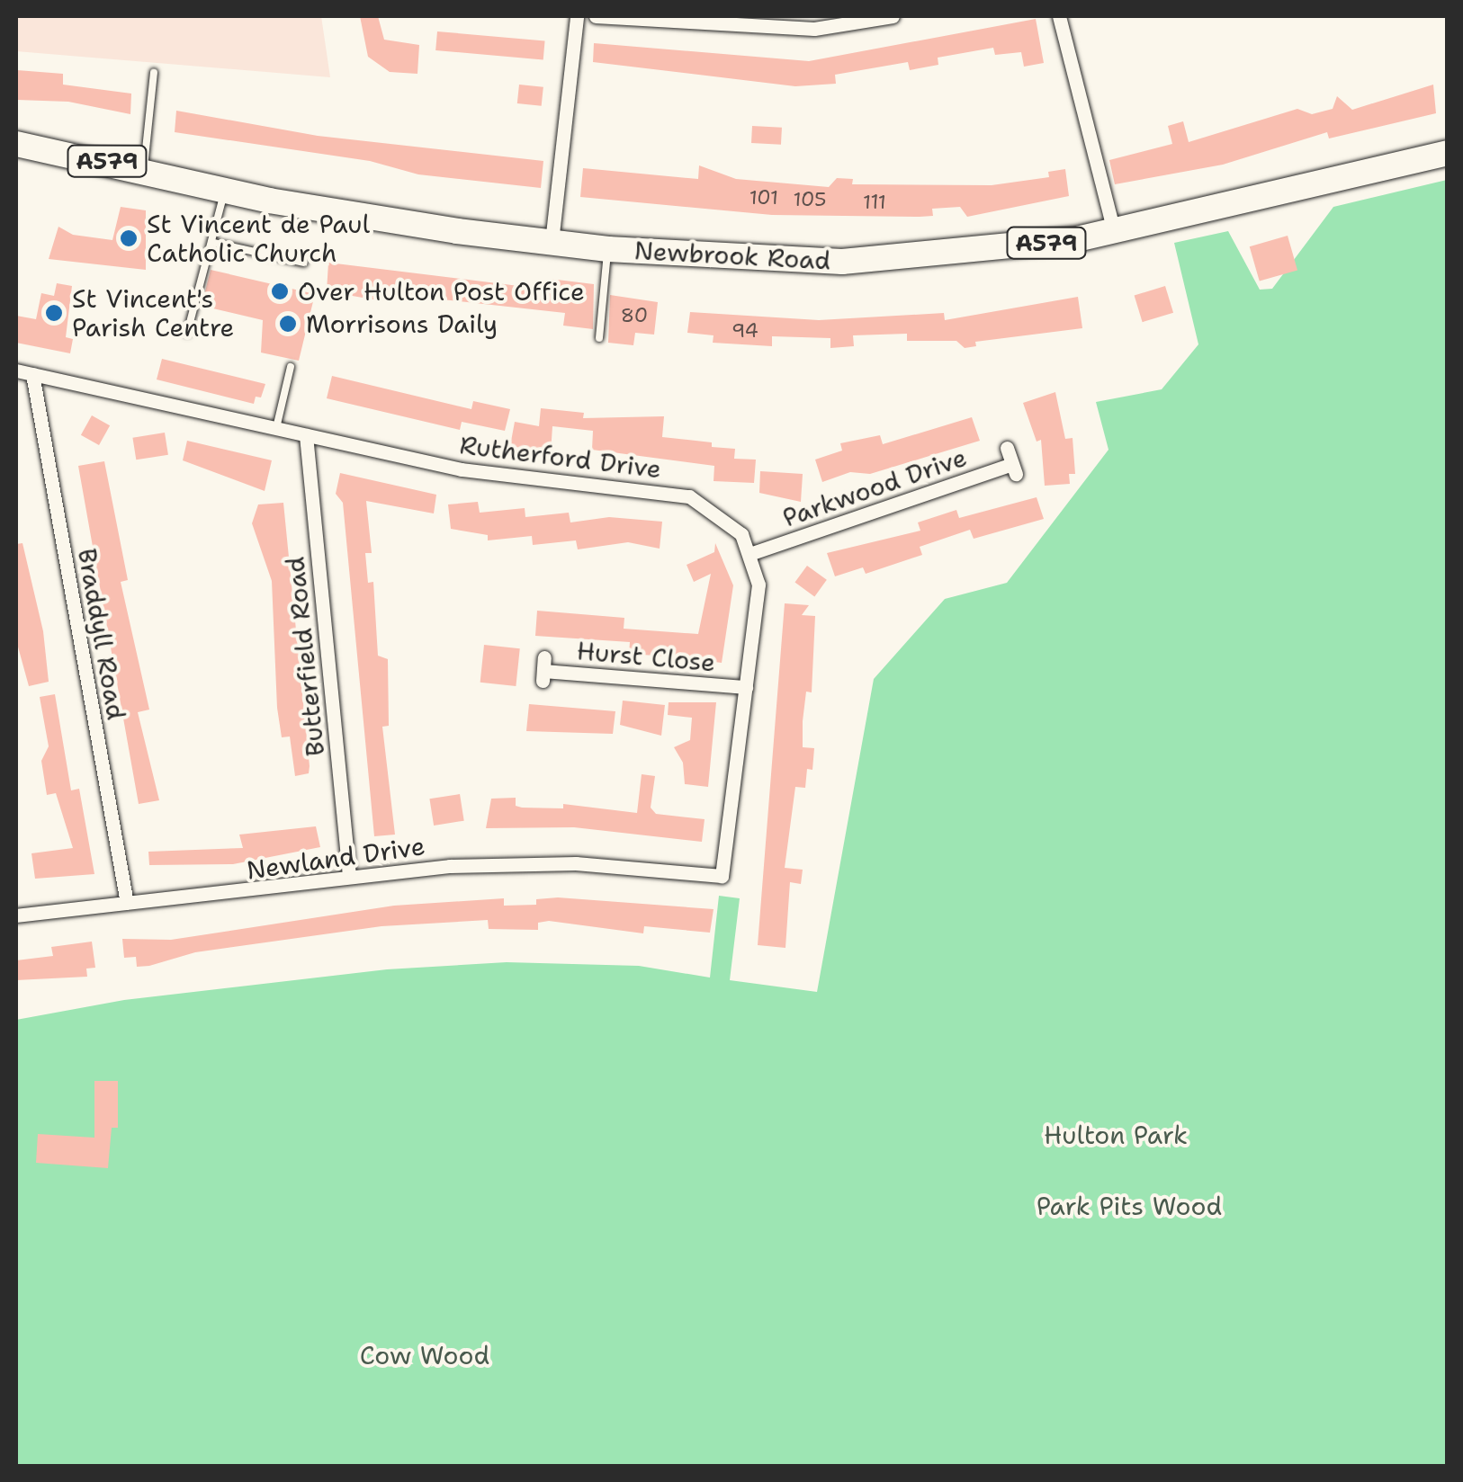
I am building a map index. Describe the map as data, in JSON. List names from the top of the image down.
{
  "streets": {
    "highway": ["A579", "Newbrook Road"],
    "street": [
      "Rutherford Drive",
      "Parkwood Drive",
      "Braddyll Road",
      "Butterfield Road",
      "Hurst Close",
      "Newland Drive"
    ]
  },
  "crossings": [
    ["Rutherford Drive", "Parkwood Drive"],
    ["Rutherford Drive", "Braddyll Road"],
    ["Rutherford Drive", "Butterfield Road"],
    ["Braddyll Road", "Newland Drive"],
    ["Butterfield Road", "Newland Drive"],
    ["Hurst Close", "Newland Drive"]
  ],
  "parks": ["Hulton Park", "Park Pits Wood", "Cow Wood"],
  "places": [
    "St Vincent de Paul Catholic Church",
    "Over Hulton Post Office",
    "St Vincent's Parish Centre",
    "Morrisons Daily"
  ],
  "house_numbers": [
    "101",
    "105",
    "111",
    "80",
    "94"
  ]
}
